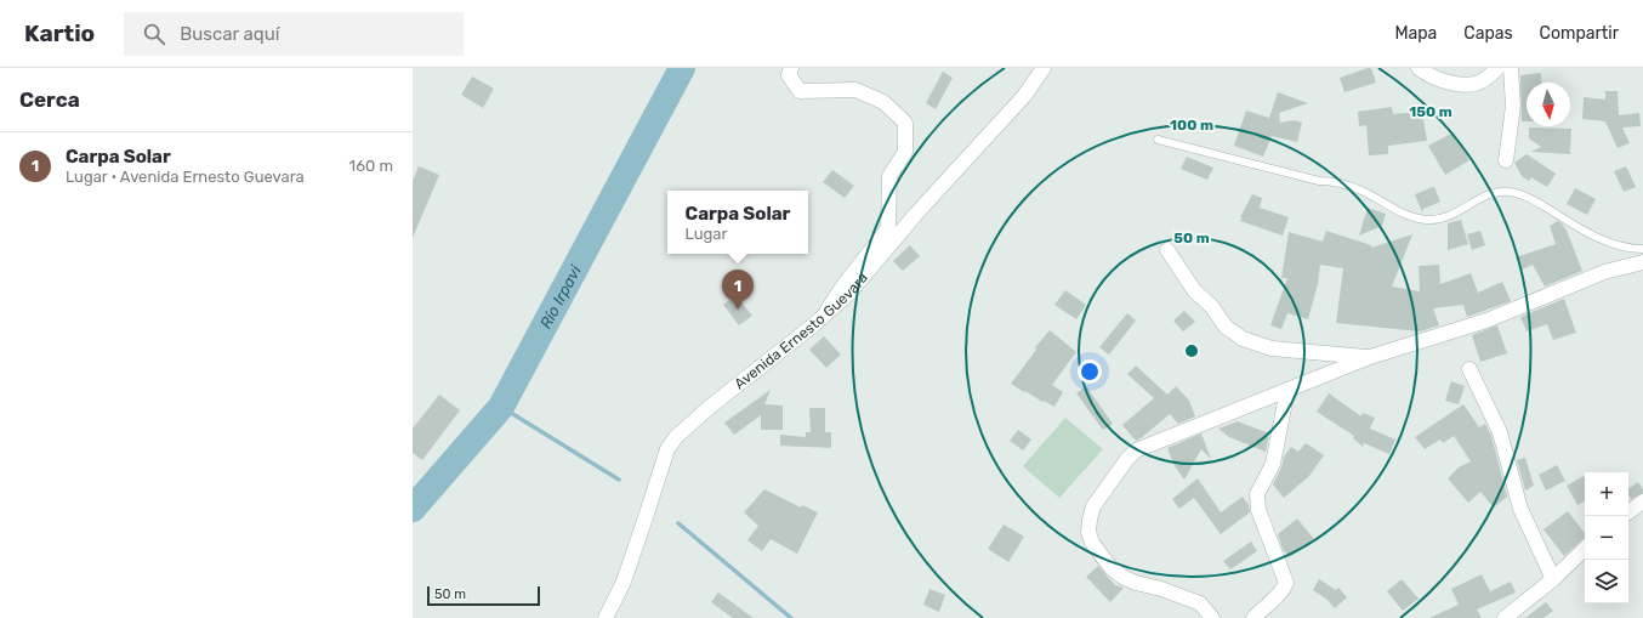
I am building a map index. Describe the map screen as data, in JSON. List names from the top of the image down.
{
  "streets": {
    "street": ["Avenida Ernesto Guevara"]
  },
  "water": ["Río Irpavi"],
  "scale_bar": "50 m",
  "north": "bottom",
  "page": {
    "header": "Kartio",
    "search": "Buscar aquí",
    "nav": ["Mapa", "Capas", "Compartir"],
    "heading": "Cerca",
    "list": [
      {
        "mark": "1",
        "name": "Carpa Solar",
        "note": "Lugar · Avenida Ernesto Guevara",
        "value": "160 m"
      }
    ],
    "popup": ["Carpa Solar", "Lugar"],
    "pins": "1",
    "map_buttons": ["+", "−"],
    "scale": "50 m"
  },
  "rings": ["150 m", "100 m", "50 m"]
}
